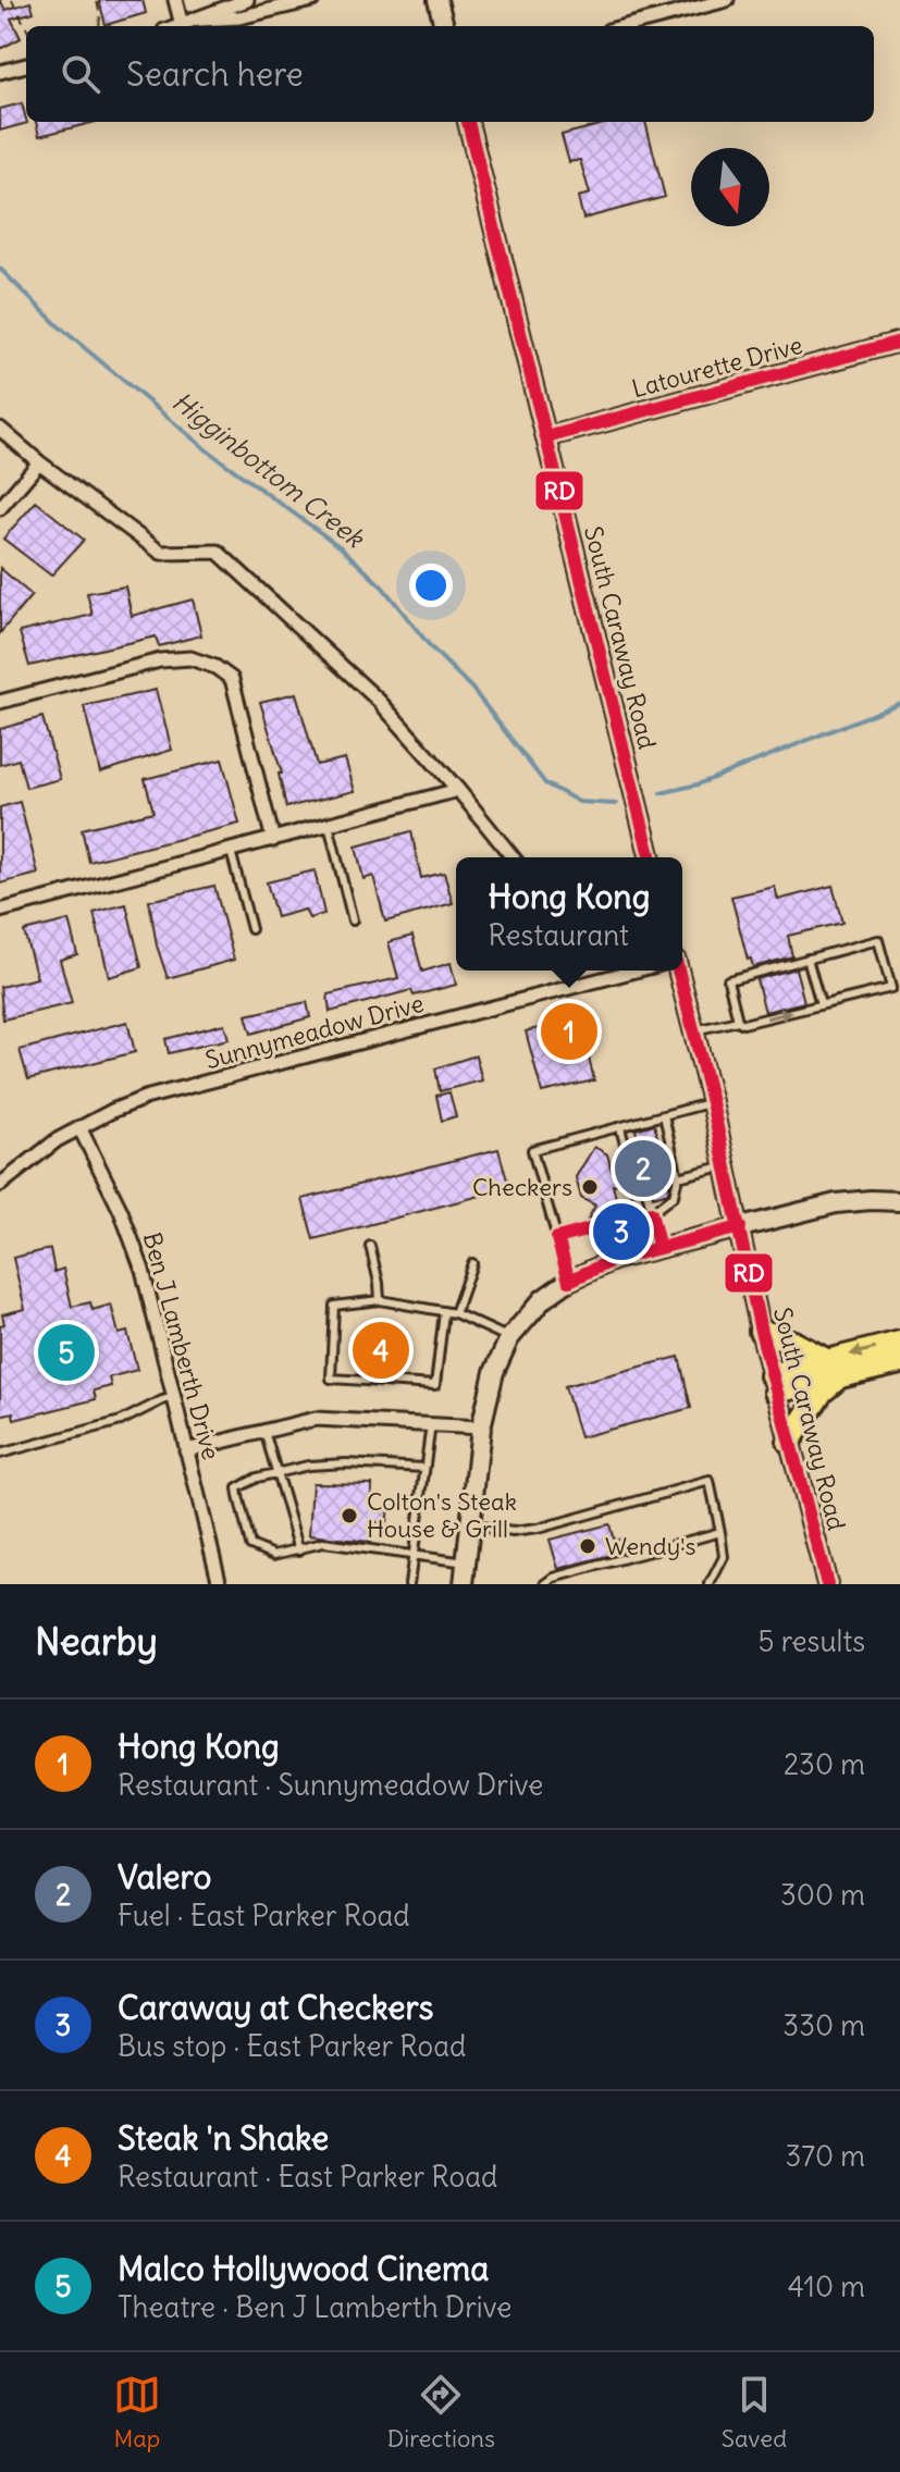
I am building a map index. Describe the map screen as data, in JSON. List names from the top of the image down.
{
  "streets": {
    "street": [
      "Latourette Drive",
      "South Caraway Road",
      "Sunnymeadow Drive",
      "Ben J Lamberth Drive"
    ]
  },
  "crossings": [
    ["Latourette Drive", "South Caraway Road"],
    ["Sunnymeadow Drive", "Ben J Lamberth Drive"]
  ],
  "water": ["Higginbottom Creek"],
  "places": ["Checkers", "Colton's Steak House & Grill", "Wendy's"],
  "lines": ["transit line RD"],
  "north": "bottom",
  "page": {
    "search": "Search here",
    "popup": ["Hong Kong", "Restaurant"],
    "pins": [
      "1",
      "2",
      "3",
      "4",
      "5"
    ],
    "heading": ["Nearby", "5 results"],
    "list": [
      {
        "mark": "1",
        "name": "Hong Kong",
        "note": "Restaurant · Sunnymeadow Drive",
        "value": "230 m"
      },
      {
        "mark": "2",
        "name": "Valero",
        "note": "Fuel · East Parker Road",
        "value": "300 m"
      },
      {
        "mark": "3",
        "name": "Caraway at Checkers",
        "note": "Bus stop · East Parker Road",
        "value": "330 m"
      },
      {
        "mark": "4",
        "name": "Steak 'n Shake",
        "note": "Restaurant · East Parker Road",
        "value": "370 m"
      },
      {
        "mark": "5",
        "name": "Malco Hollywood Cinema",
        "note": "Theatre · Ben J Lamberth Drive",
        "value": "410 m"
      }
    ],
    "nav": ["Map", "Directions", "Saved"]
  }
}
